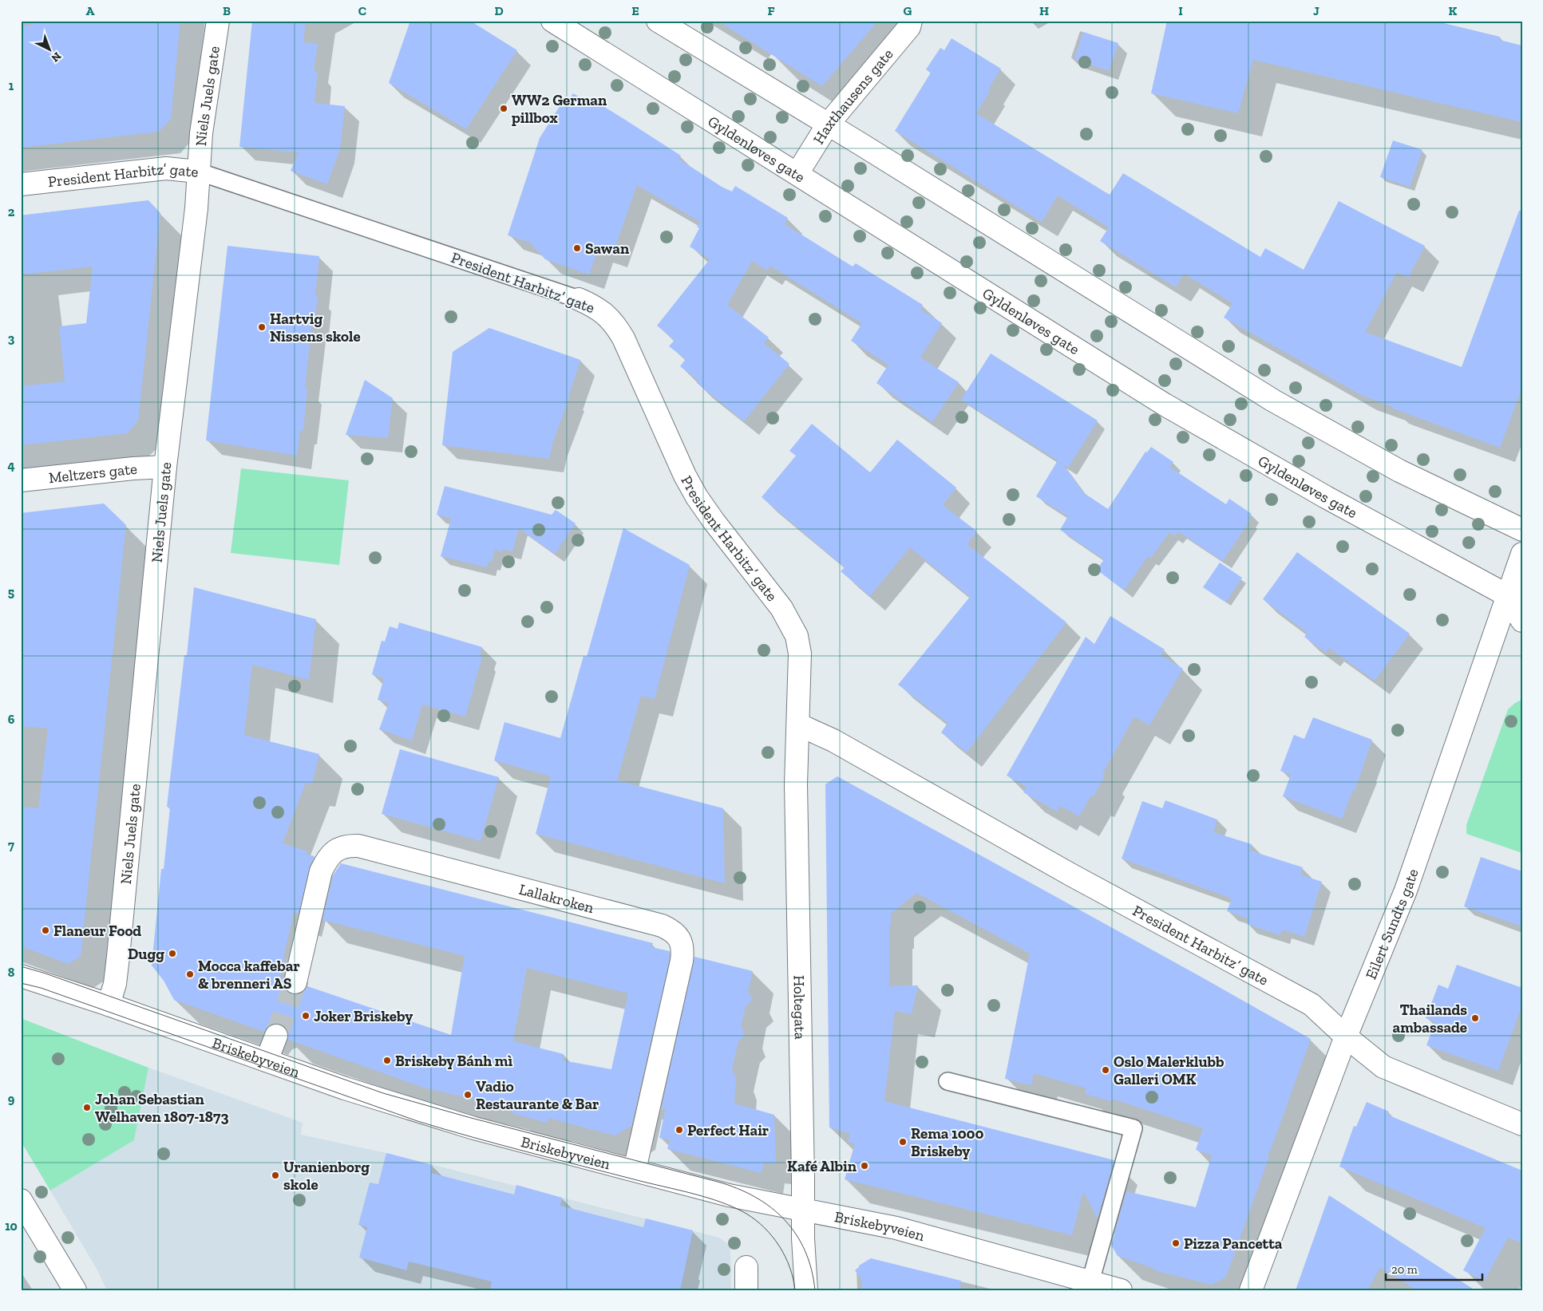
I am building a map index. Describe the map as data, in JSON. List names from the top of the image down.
{
  "streets": {
    "street": [
      "Niels Juels gate",
      "Haxthausens gate",
      "Gyldenløves gate",
      "President Harbitz’ gate",
      "Meltzers gate",
      "Lallakroken",
      "Eilert Sundts gate",
      "Holtegata",
      "Briskebyveien"
    ]
  },
  "crossings": [
    ["Niels Juels gate", "President Harbitz’ gate"],
    ["Niels Juels gate", "Meltzers gate"],
    ["Niels Juels gate", "Briskebyveien"],
    ["Haxthausens gate", "Gyldenløves gate"],
    ["Gyldenløves gate", "Eilert Sundts gate"],
    ["President Harbitz’ gate", "Eilert Sundts gate"],
    ["President Harbitz’ gate", "Holtegata"],
    ["Lallakroken", "Briskebyveien"],
    ["Holtegata", "Briskebyveien"]
  ],
  "places": [
    "WW2 German pillbox",
    "Sawan",
    "Hartvig Nissens skole",
    "Flaneur Food",
    "Dugg",
    "Mocca kaffebar & brenneri AS",
    "Joker Briskeby",
    "Thailands ambassade",
    "Briskeby Bánh mì",
    "Oslo Malerklubb Galleri OMK",
    "Vadio Restaurante & Bar",
    "Johan Sebastian Welhaven 1807-1873",
    "Perfect Hair",
    "Rema 1000 Briskeby",
    "Kafé Albin",
    "Uranienborg skole",
    "Pizza Pancetta"
  ],
  "scale_bar": "20 m",
  "north": "bottom right",
  "grid": {
    "columns": [
      "A",
      "B",
      "C",
      "D",
      "E",
      "F",
      "G",
      "H",
      "I",
      "J",
      "K"
    ],
    "rows": [
      "1",
      "2",
      "3",
      "4",
      "5",
      "6",
      "7",
      "8",
      "9",
      "10"
    ]
  }
}
